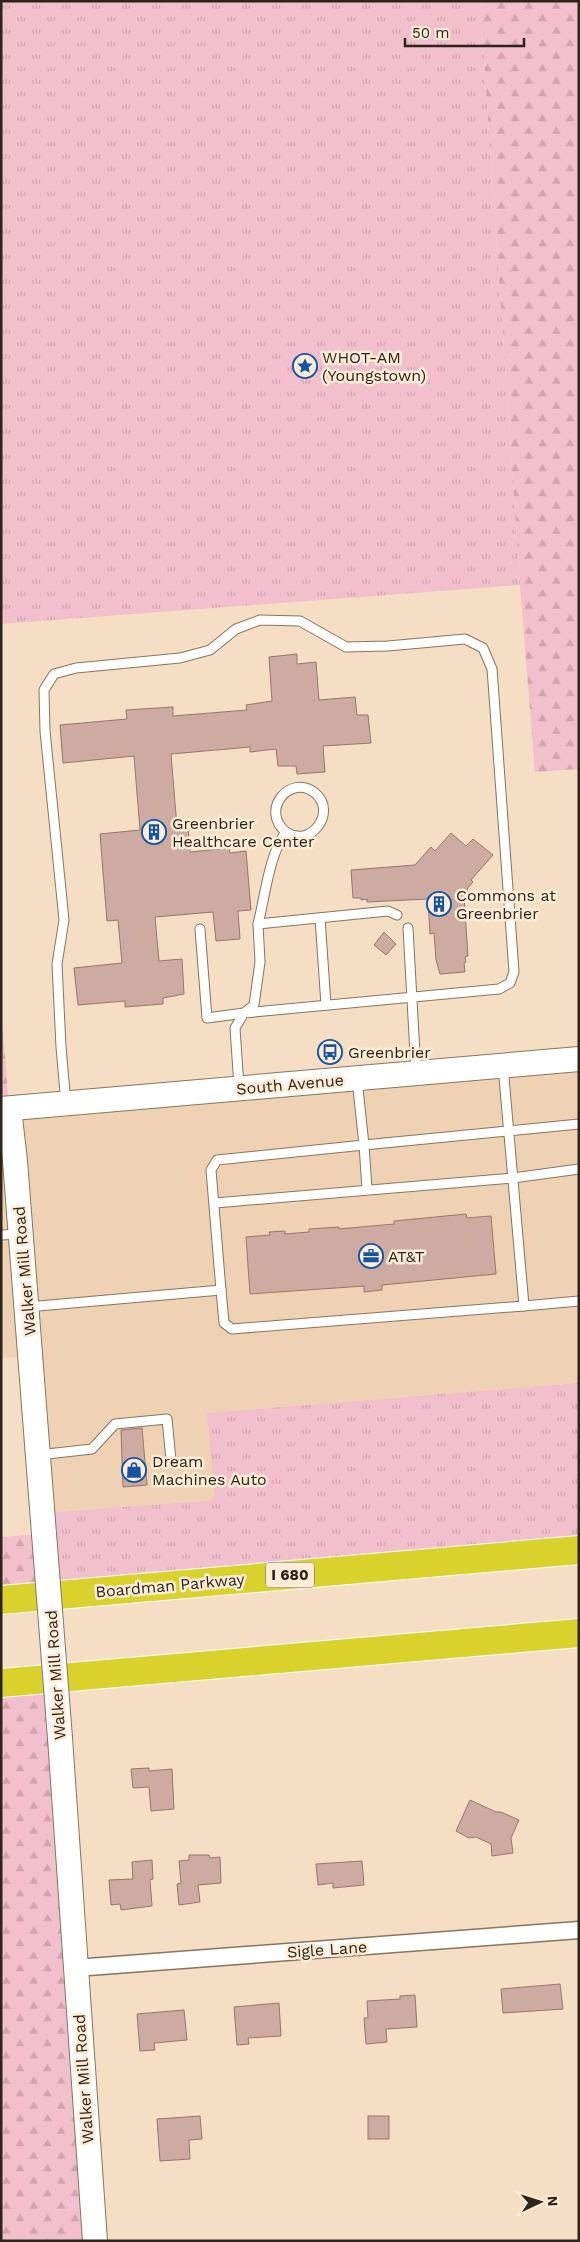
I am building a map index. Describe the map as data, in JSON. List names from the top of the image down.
{
  "streets": {
    "highway": ["I 680", "Boardman Parkway"],
    "street": ["South Avenue", "Walker Mill Road", "Sigle Lane"]
  },
  "crossings": [
    ["South Avenue", "Walker Mill Road"],
    ["Walker Mill Road", "Sigle Lane"]
  ],
  "places": {
    "place": ["WHOT-AM (Youngstown)"],
    "building": ["Greenbrier Healthcare Center", "Commons at Greenbrier"],
    "bus stop": ["Greenbrier"],
    "office": ["AT&T"],
    "shop": ["Dream Machines Auto"]
  },
  "scale_bar": "50 m",
  "north": "right"
}
